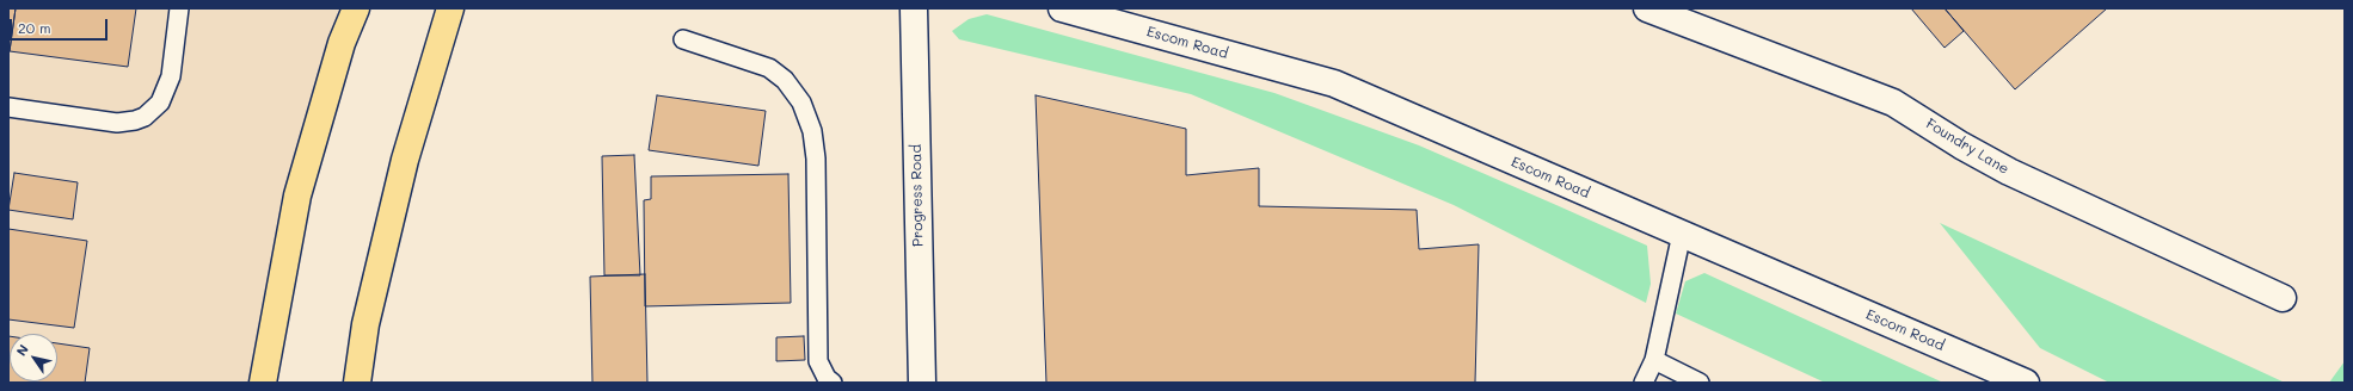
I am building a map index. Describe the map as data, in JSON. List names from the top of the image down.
{
  "streets": {
    "street": ["Escom Road", "Foundry Lane", "Progress Road"]
  },
  "scale_bar": "20 m",
  "north": "top left"
}
